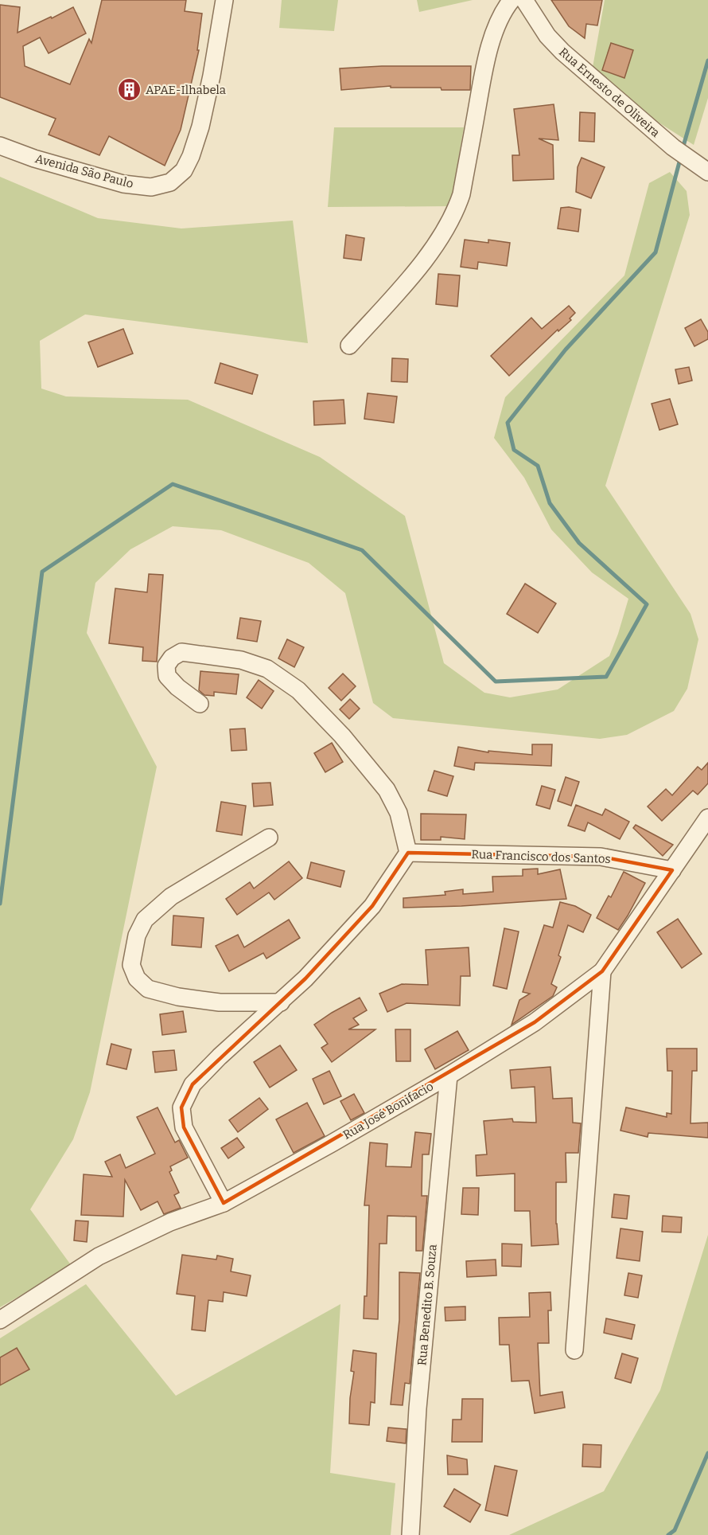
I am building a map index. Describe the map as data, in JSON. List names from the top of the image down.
{
  "streets": {
    "street": [
      "Rua Ernesto de Oliveira",
      "Avenida São Paulo",
      "Rua Francisco dos Santos",
      "Rua José Bonifacio",
      "Rua Benedito B. Souza"
    ]
  },
  "crossings": [
    ["Rua Francisco dos Santos", "Rua José Bonifacio"],
    ["Rua José Bonifacio", "Rua Benedito B. Souza"]
  ],
  "places": {
    "building": ["APAE-Ilhabela"]
  }
}
